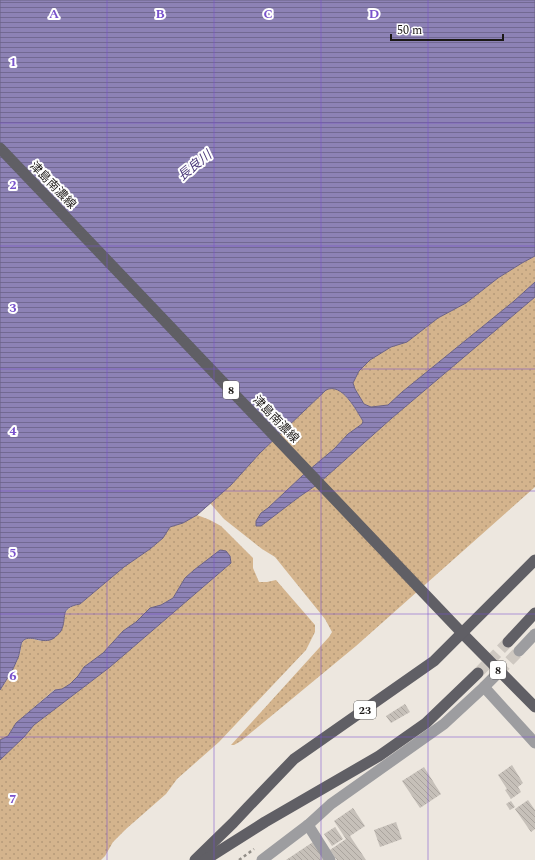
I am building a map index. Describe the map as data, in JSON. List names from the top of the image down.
{
  "streets": {
    "main road": ["津島南濃線", "8", "23"]
  },
  "crossings": [
    ["津島南濃線", "23"]
  ],
  "water": ["長良川"],
  "scale_bar": "50 m",
  "grid": {
    "columns": [
      "A",
      "B",
      "C",
      "D"
    ],
    "rows": [
      "1",
      "2",
      "3",
      "4",
      "5",
      "6",
      "7"
    ]
  }
}
